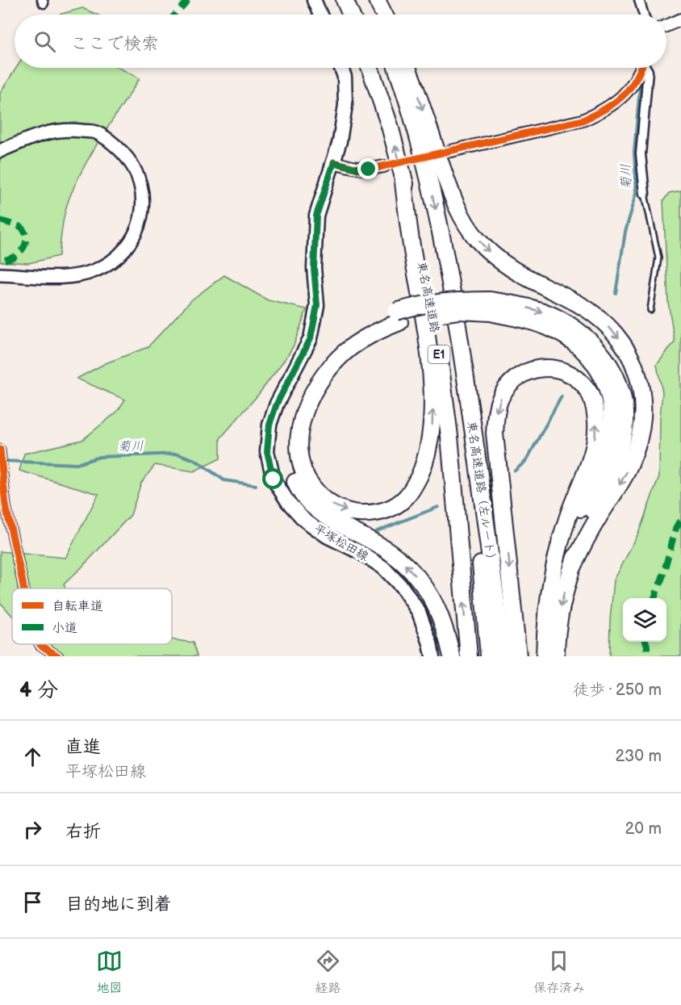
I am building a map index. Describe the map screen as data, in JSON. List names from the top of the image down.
{
  "streets": {
    "highway": ["東名高速道路", "E1", "東名高速道路（左ルート）"],
    "main road": ["平塚松田線"]
  },
  "crossings": [
    ["東名高速道路", "E1"],
    ["東名高速道路", "東名高速道路（左ルート）"],
    ["E1", "東名高速道路（左ルート）"]
  ],
  "water": ["菊川"],
  "legend": ["自転車道", "小道"],
  "page": {
    "search": "ここで検索",
    "heading": ["4 分", "徒歩 · 250 m"],
    "list": [
      ["直進", "平塚松田線", "230 m"],
      ["右折", "20 m"],
      "目的地に到着"
    ],
    "nav": ["地図", "経路", "保存済み"]
  }
}
